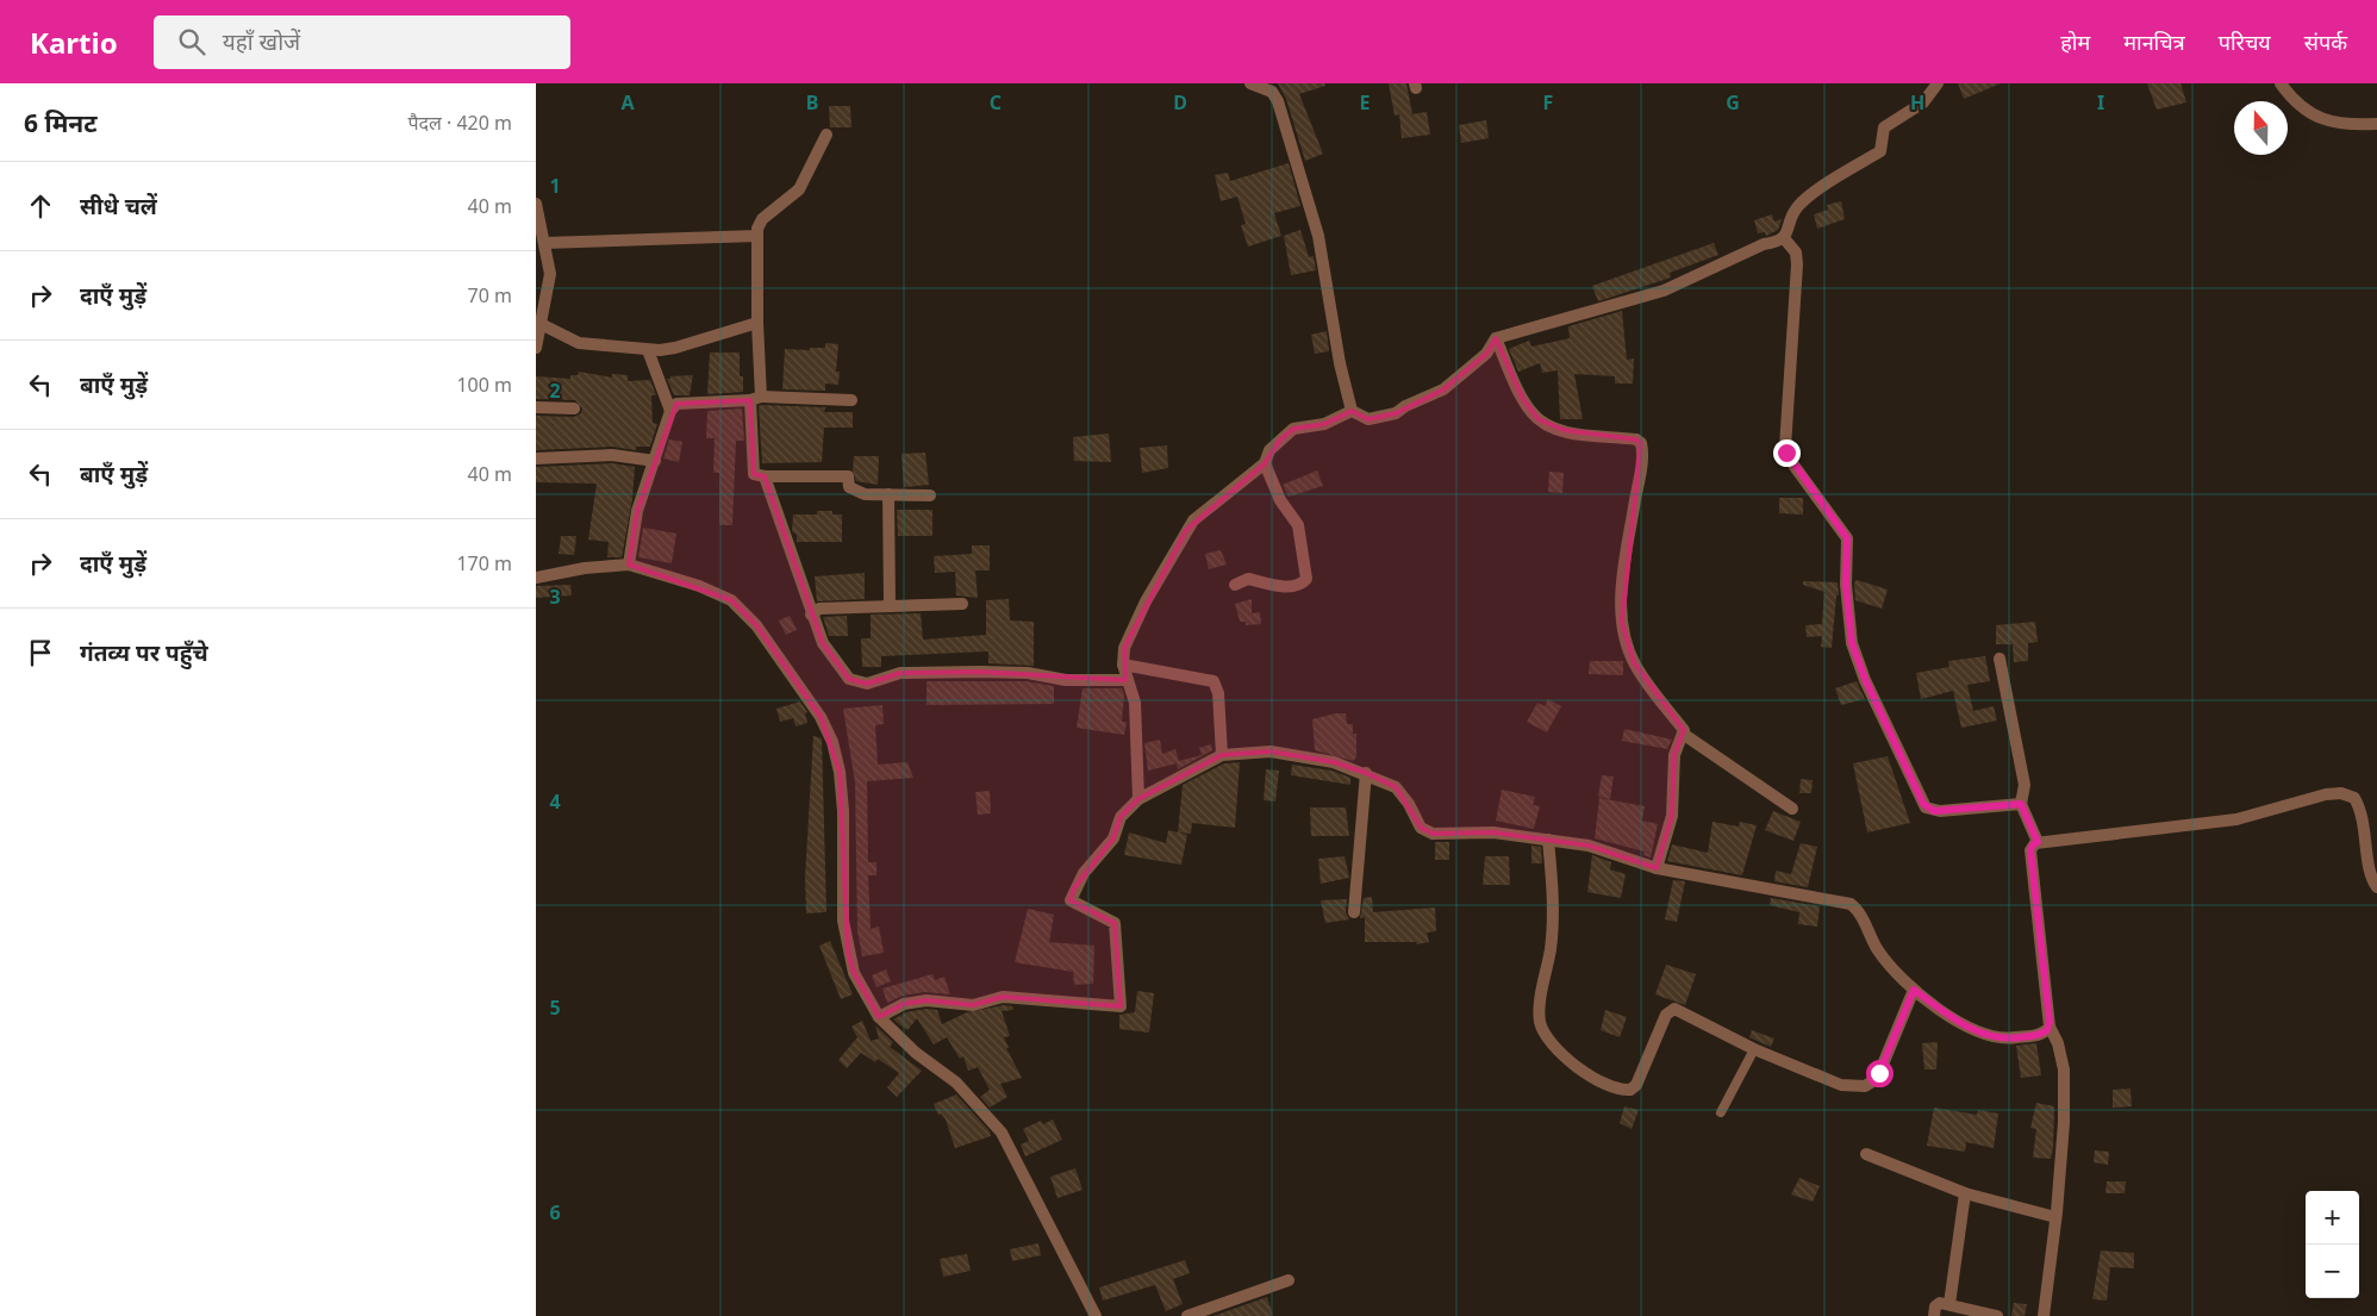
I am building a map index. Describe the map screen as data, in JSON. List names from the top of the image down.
{
  "north": "top",
  "page": {
    "header": "Kartio",
    "search": "यहाँ खोजें",
    "nav": [
      "होम",
      "मानचित्र",
      "परिचय",
      "संपर्क"
    ],
    "heading": ["6 मिनट", "पैदल · 420 m"],
    "list": [
      ["सीधे चलें", "40 m"],
      ["दाएँ मुड़ें", "70 m"],
      ["बाएँ मुड़ें", "100 m"],
      ["बाएँ मुड़ें", "40 m"],
      ["दाएँ मुड़ें", "170 m"],
      "गंतव्य पर पहुँचे"
    ],
    "map_buttons": ["+", "−"]
  },
  "grid": {
    "columns": [
      "A",
      "B",
      "C",
      "D",
      "E",
      "F",
      "G",
      "H",
      "I"
    ],
    "rows": [
      "1",
      "2",
      "3",
      "4",
      "5",
      "6"
    ]
  }
}
